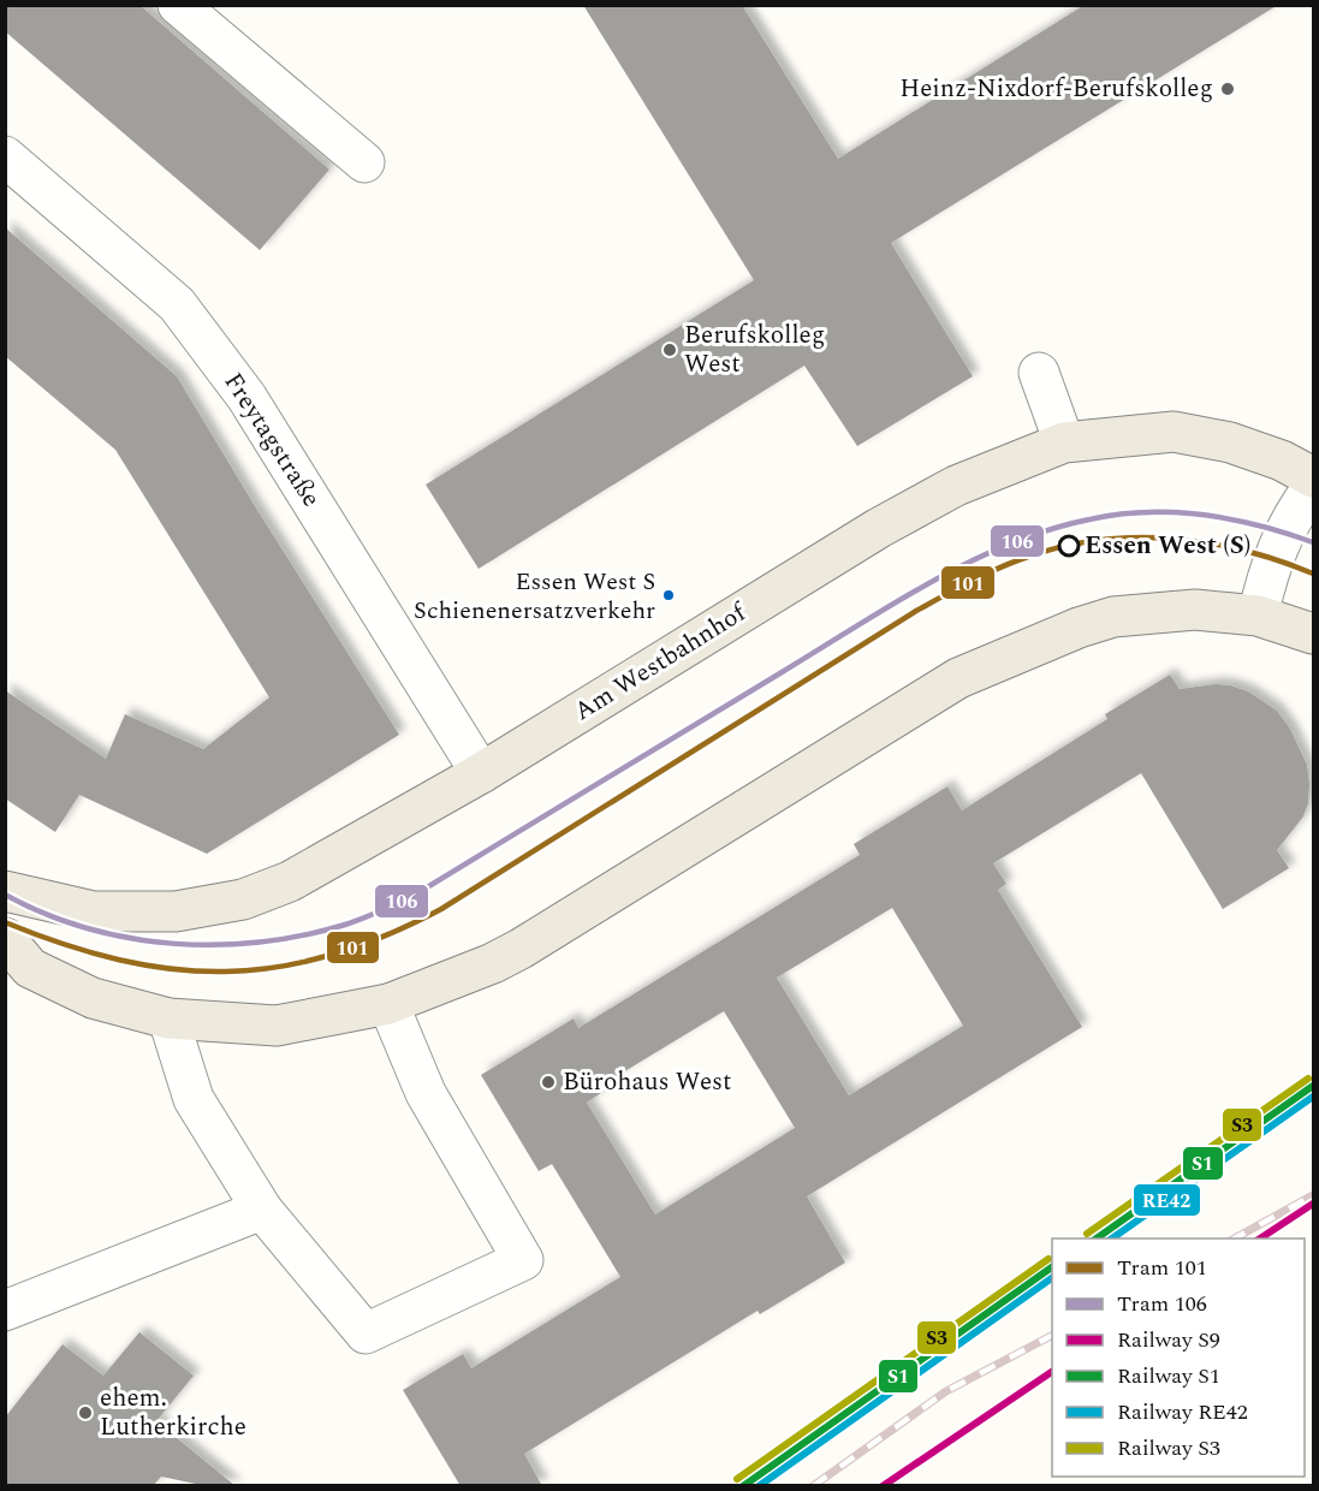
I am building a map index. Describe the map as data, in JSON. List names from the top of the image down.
{
  "streets": {
    "main road": ["Am Westbahnhof"],
    "street": ["Freytagstraße"]
  },
  "crossings": [
    ["Freytagstraße", "Am Westbahnhof"]
  ],
  "places": [
    "Heinz-Nixdorf-Berufskolleg",
    "Berufskolleg West",
    "Essen West (S)",
    "Essen West S Schienenersatzverkehr",
    "Bürohaus West",
    "ehem. Lutherkirche"
  ],
  "lines": [
    "tram line 106",
    "tram line 101",
    "rail line S3",
    "rail line S1",
    "rail line RE42",
    "rail line S9"
  ],
  "legend": [
    "Tram 101",
    "Tram 106",
    "Railway S9",
    "Railway S1",
    "Railway RE42",
    "Railway S3"
  ]
}
